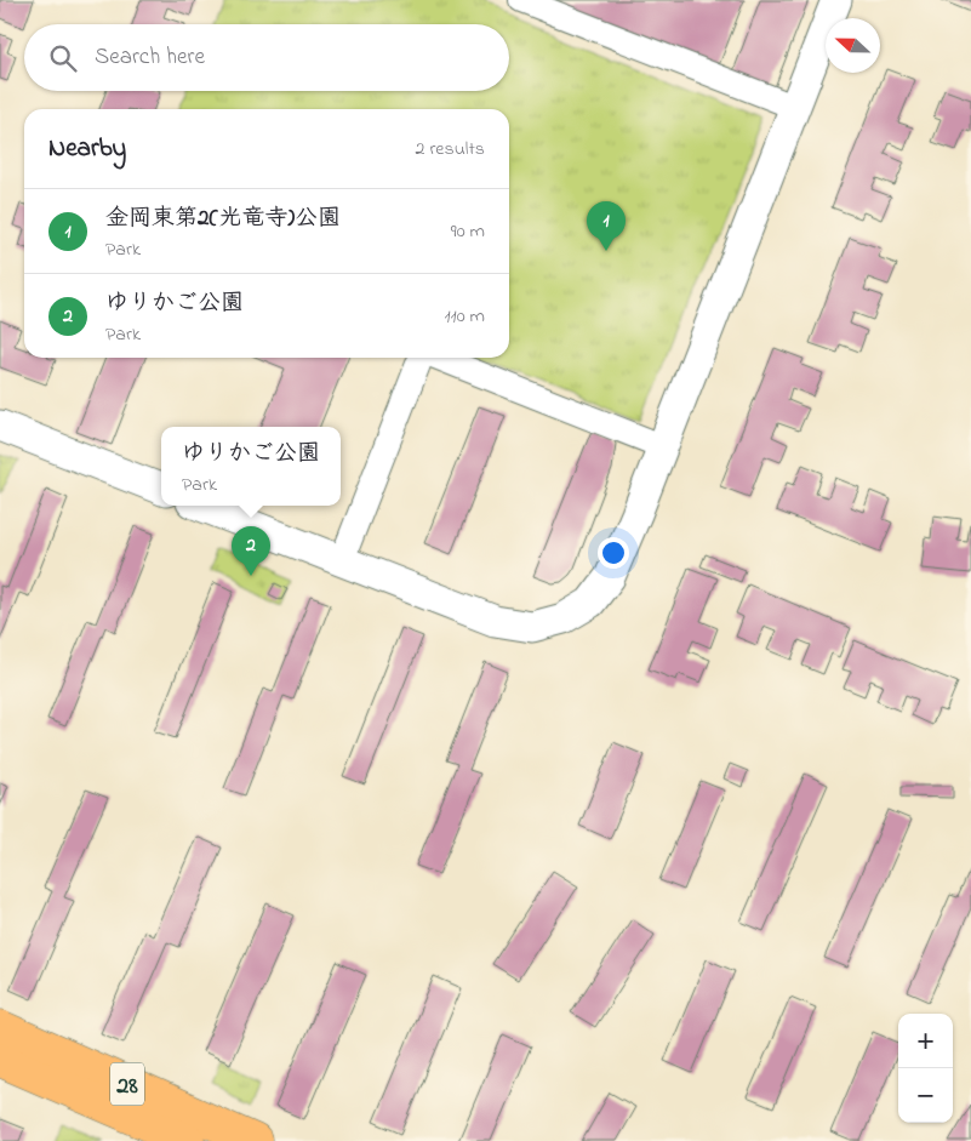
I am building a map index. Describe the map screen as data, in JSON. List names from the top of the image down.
{
  "streets": {
    "main road": ["28"]
  },
  "north": "left",
  "page": {
    "search": "Search here",
    "heading": ["Nearby", "2 results"],
    "list": [
      {
        "mark": "1",
        "name": "金岡東第2(光竜寺)公園",
        "note": "Park",
        "value": "90 m"
      },
      {
        "mark": "2",
        "name": "ゆりかご公園",
        "note": "Park",
        "value": "110 m"
      }
    ],
    "pins": ["1", "2"],
    "popup": ["ゆりかご公園", "Park"],
    "map_buttons": ["+", "−"]
  }
}
